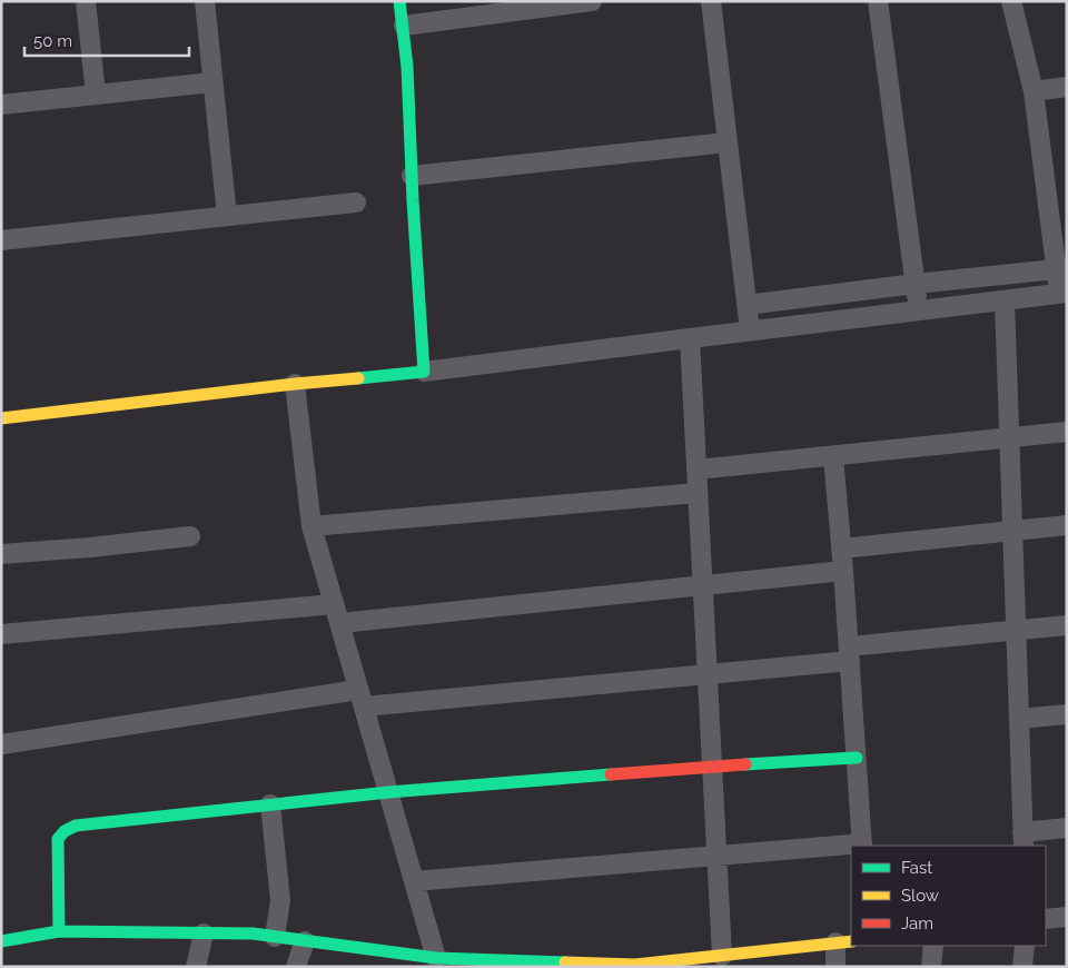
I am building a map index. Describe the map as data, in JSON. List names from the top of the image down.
{
  "legend": ["Fast", "Slow", "Jam"],
  "scale_bar": "50 m"
}
